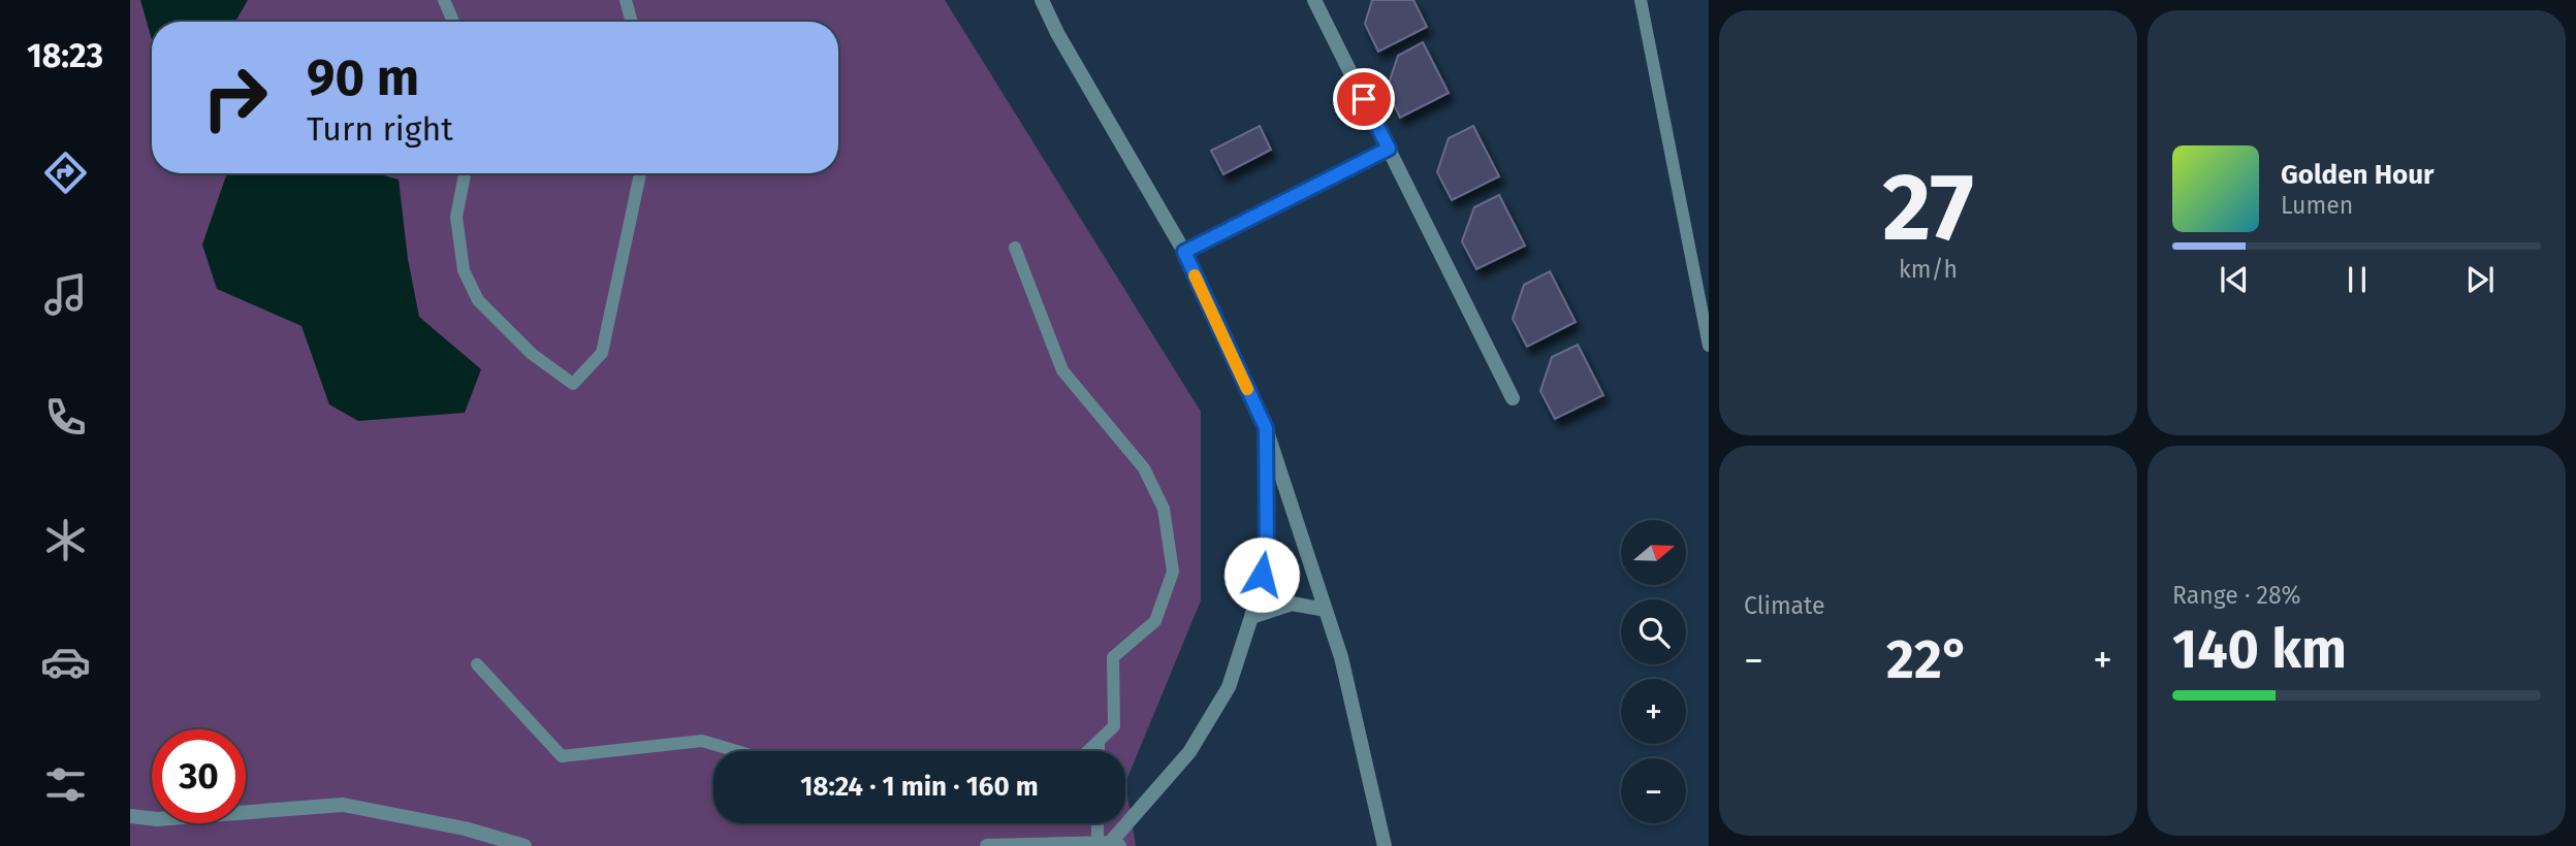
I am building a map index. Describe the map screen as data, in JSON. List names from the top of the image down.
{
  "north": "right",
  "page": {
    "tabs": "18:23",
    "tile": [
      ["27", "km/h"],
      "Climate",
      ["Range · 28%", "140 km"]
    ],
    "turn": ["90 m", "Turn right"],
    "song": ["Golden Hour", "Lumen"],
    "map_buttons": ["+", "−"],
    "heat": ["−", "22°", "+"],
    "limit": "30",
    "trip": "18:24 · 1 min · 160 m"
  }
}
